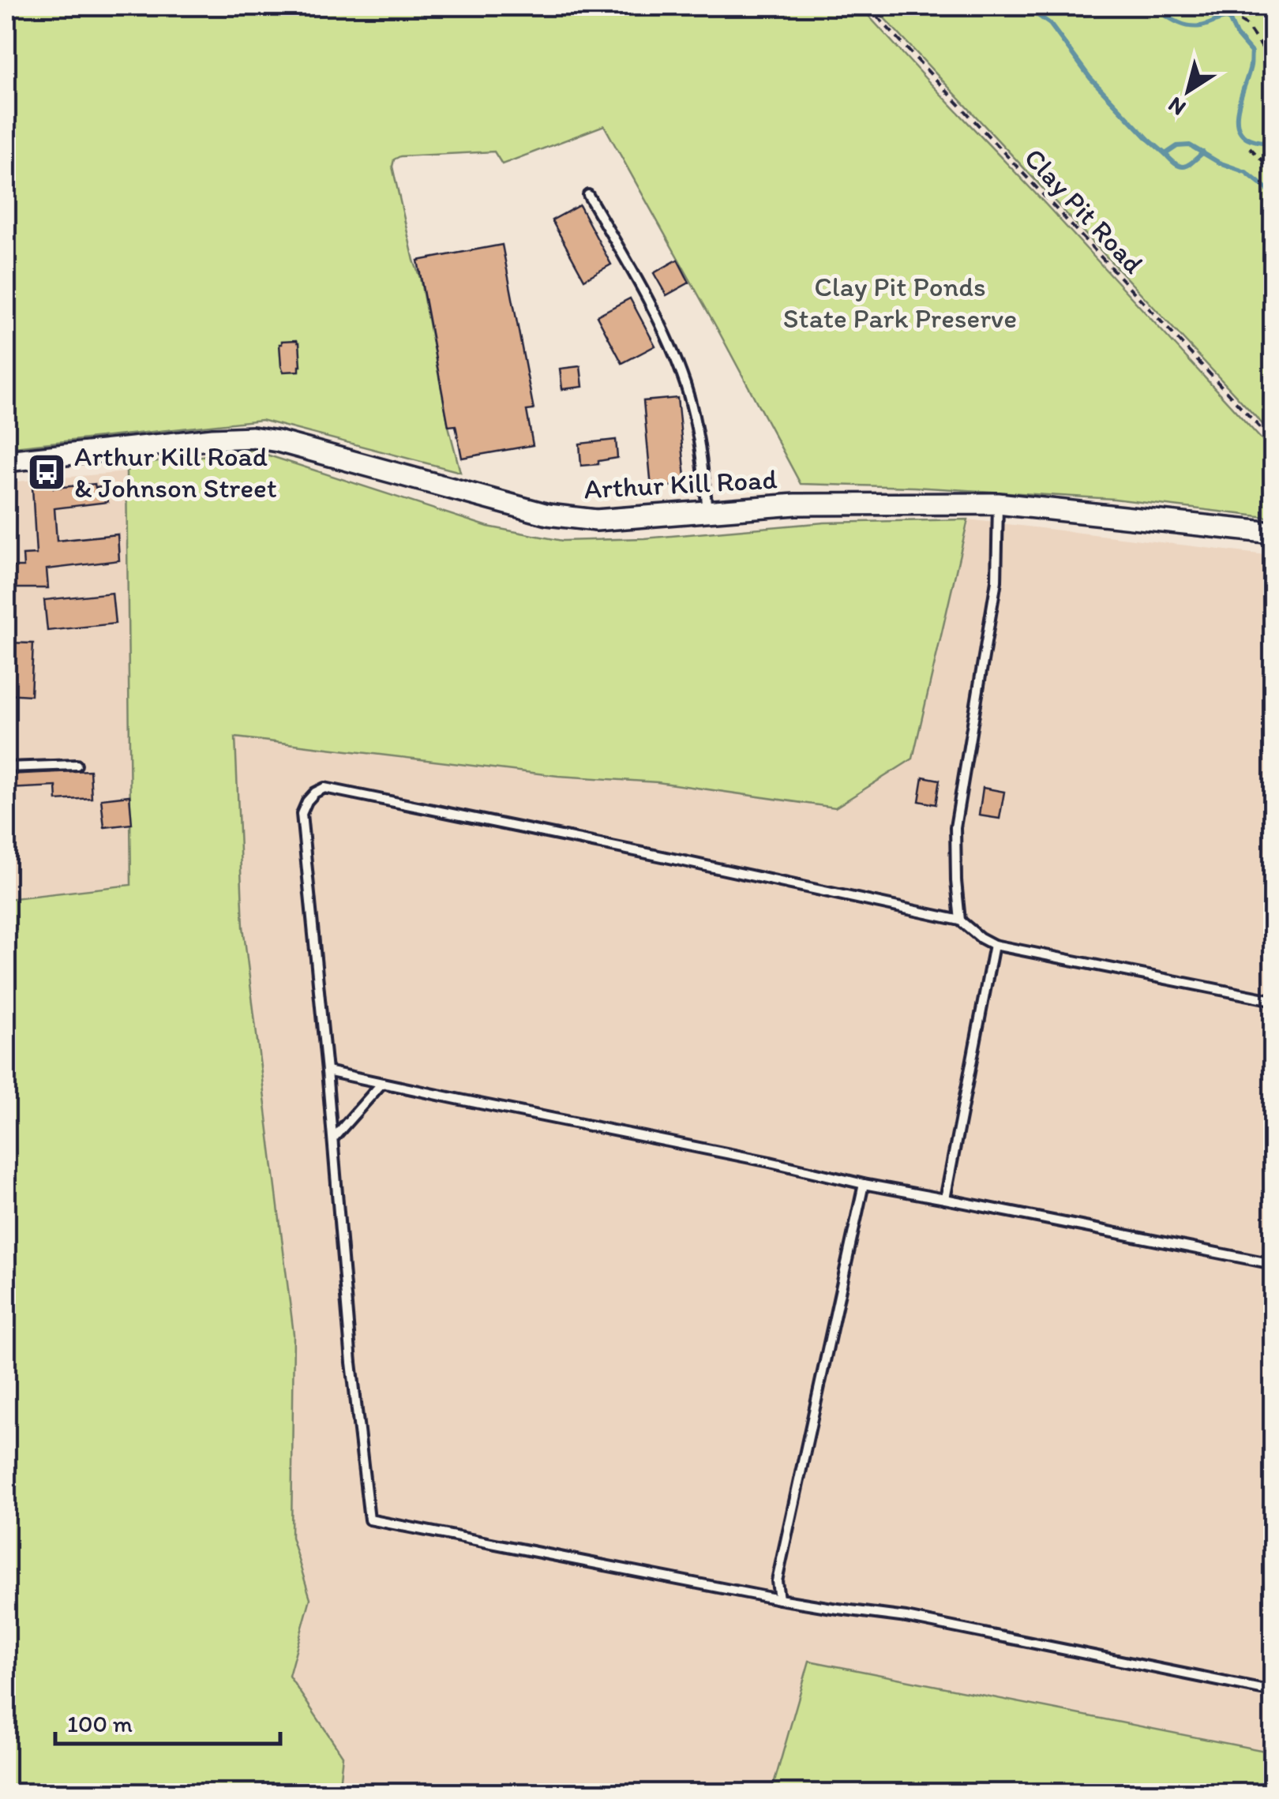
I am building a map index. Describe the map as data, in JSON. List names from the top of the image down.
{
  "streets": {
    "street": ["Arthur Kill Road"],
    "path": ["Clay Pit Road"]
  },
  "parks": ["Clay Pit Ponds State Park Preserve"],
  "places": {
    "bus stop": ["Arthur Kill Road & Johnson Street"]
  },
  "scale_bar": "100 m",
  "north": "bottom left"
}
